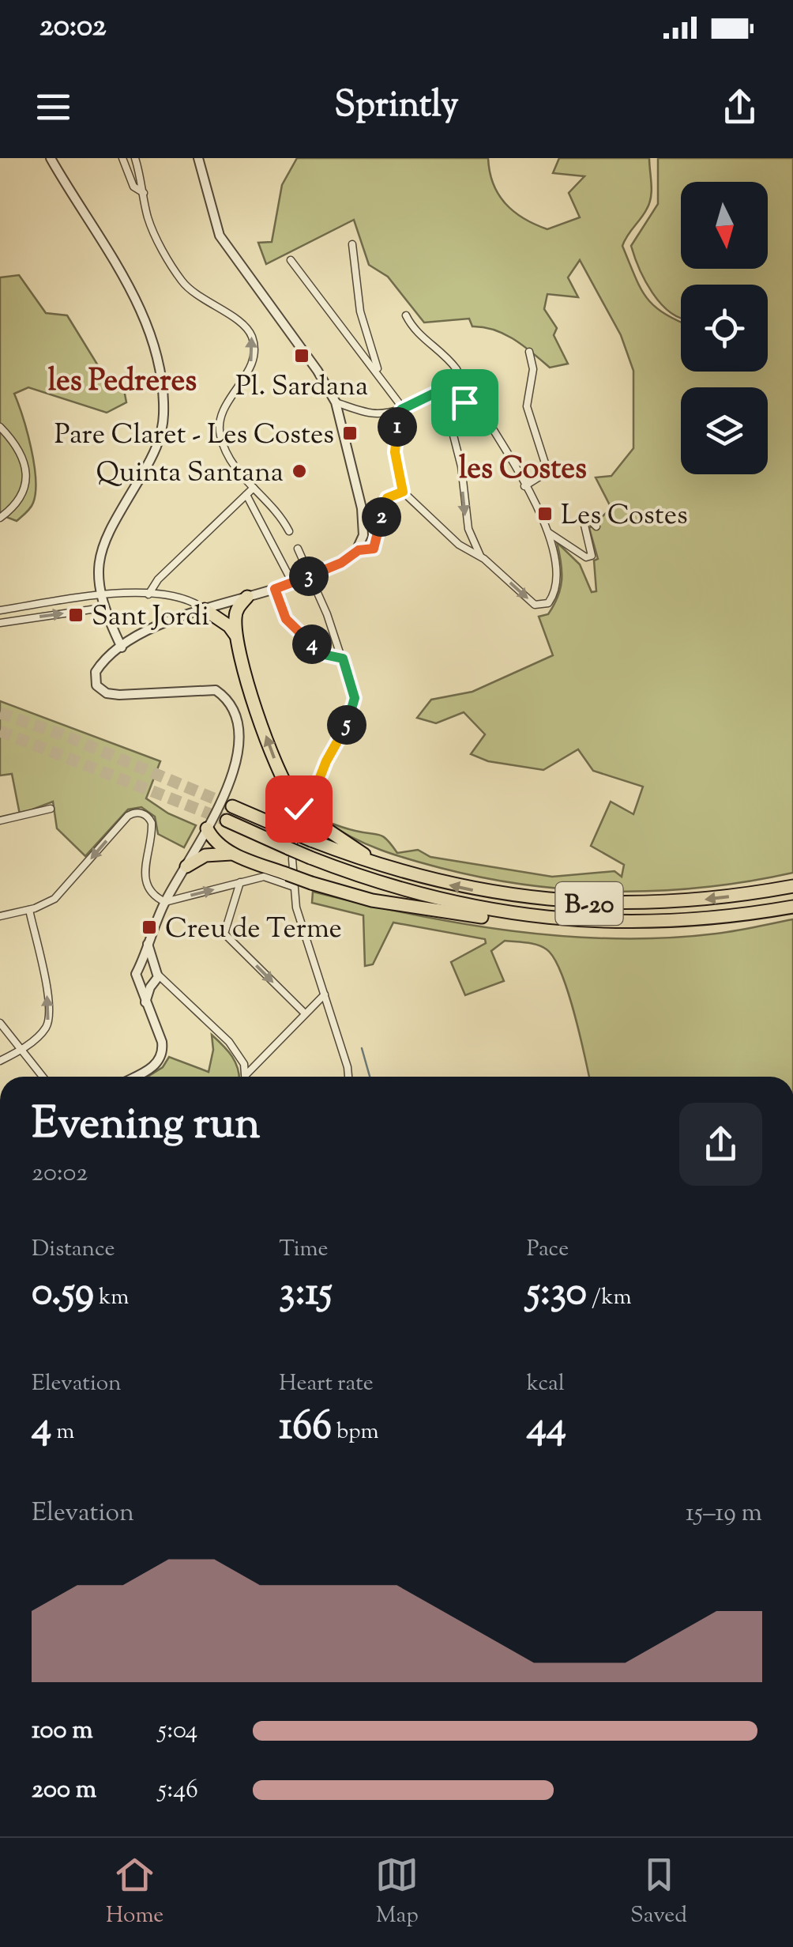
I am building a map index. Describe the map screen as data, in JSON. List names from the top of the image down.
{
  "streets": {
    "highway": ["B-20"]
  },
  "districts": ["les Pedreres", "les Costes"],
  "places": {
    "transit": [
      "Pl. Sardana",
      "Pare Claret - Les Costes",
      "Les Costes",
      "Sant Jordi",
      "Creu de Terme"
    ],
    "other": ["Quinta Santana"]
  },
  "north": "bottom",
  "page": {
    "status": "20:02",
    "header": "Sprintly",
    "pins": [
      "1",
      "2",
      "3",
      "4",
      "5"
    ],
    "heading": ["Evening run", "20:02"],
    "stats": [
      ["Distance", "0.59 km"],
      ["Time", "3:15"],
      ["Pace", "5:30 /km"],
      ["Elevation", "4 m"],
      ["Heart rate", "166 bpm"],
      ["kcal", "44"]
    ],
    "chart": ["Elevation", "15–19 m"],
    "list": [
      {
        "name": "100 m",
        "note": "5:04"
      },
      {
        "name": "200 m",
        "note": "5:46"
      }
    ],
    "tabs": ["Home", "Map", "Saved"]
  }
}
